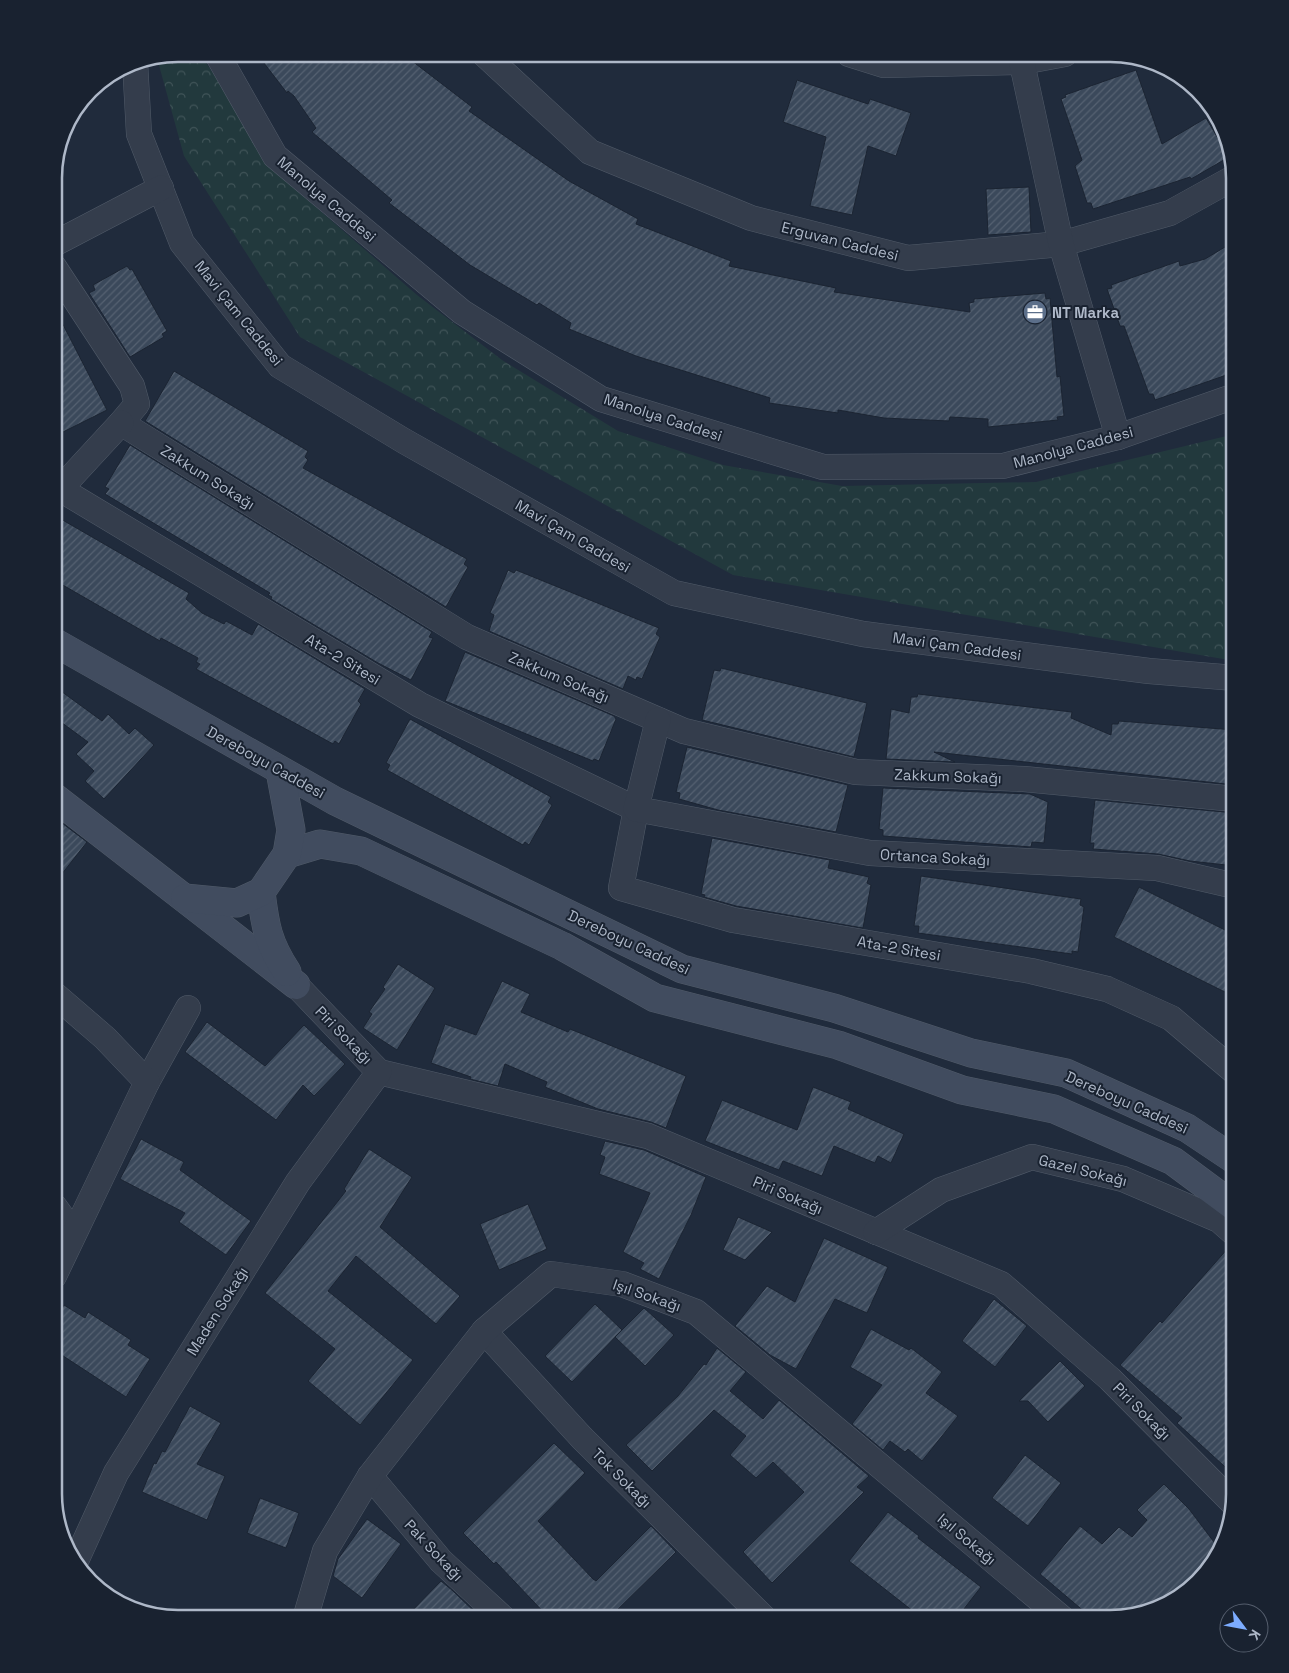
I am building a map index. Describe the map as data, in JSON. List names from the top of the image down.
{
  "streets": {
    "main road": ["Dereboyu Caddesi"],
    "street": [
      "Manolya Caddesi",
      "Erguvan Caddesi",
      "Mavi Çam Caddesi",
      "Zakkum Sokağı",
      "Ata-2 Sitesi",
      "Ortanca Sokağı",
      "Piri Sokağı",
      "Gazel Sokağı",
      "Işıl Sokağı",
      "Maden Sokağı",
      "Tok Sokağı",
      "Pak Sokağı"
    ]
  },
  "crossings": [
    ["Zakkum Sokağı", "Ata-2 Sitesi"],
    ["Ata-2 Sitesi", "Ortanca Sokağı"],
    ["Piri Sokağı", "Gazel Sokağı"],
    ["Piri Sokağı", "Maden Sokağı"],
    ["Işıl Sokağı", "Tok Sokağı"],
    ["Işıl Sokağı", "Pak Sokağı"]
  ],
  "places": {
    "office": ["NT Marka"]
  },
  "north": "bottom right"
}
